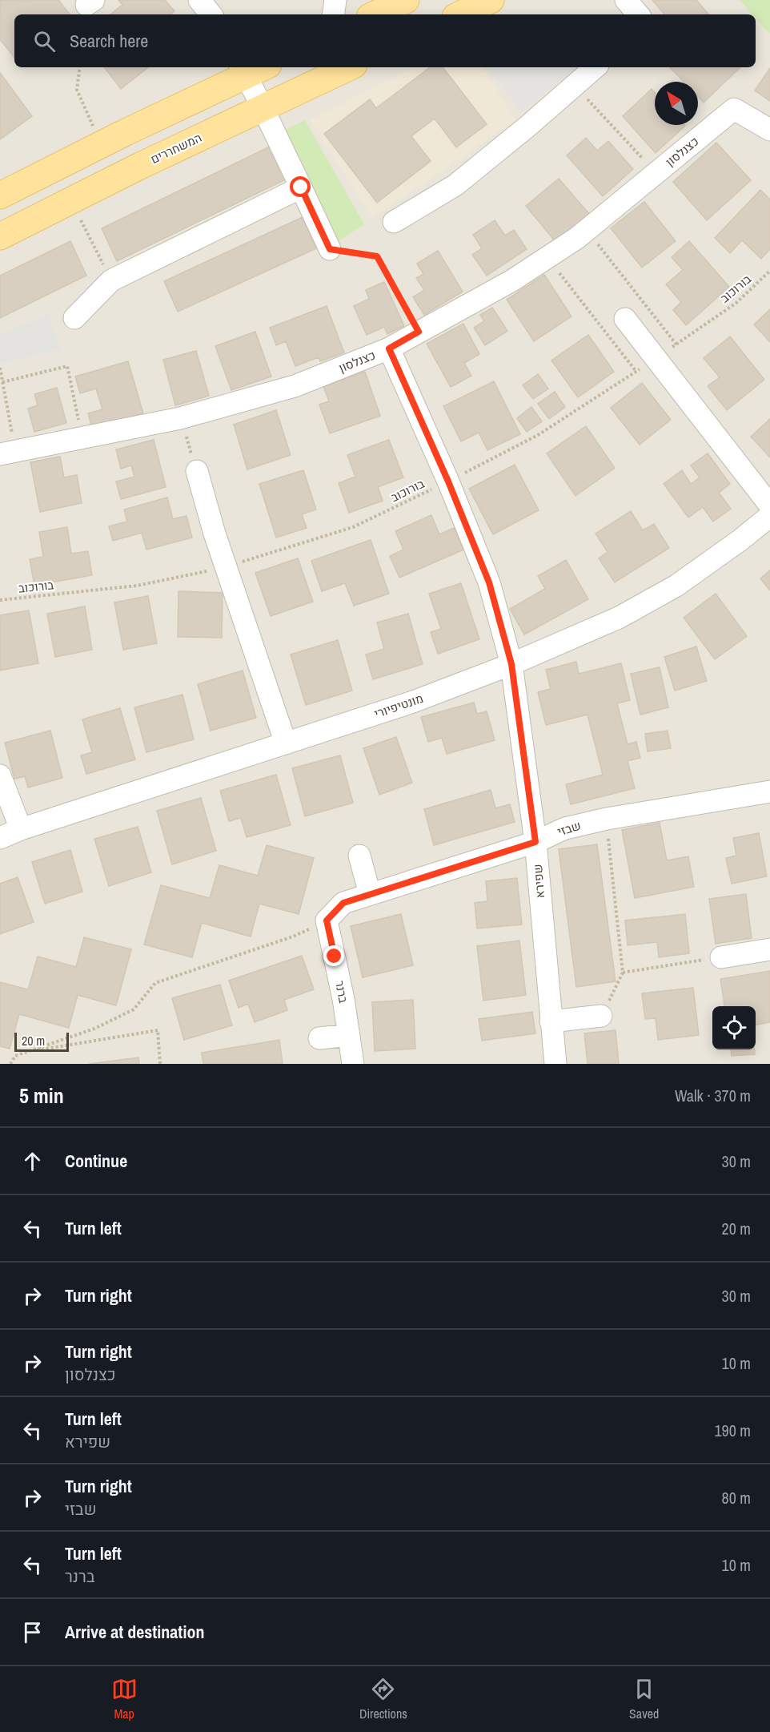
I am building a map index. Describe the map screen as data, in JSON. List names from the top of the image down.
{
  "streets": {
    "main road": ["המשחררים"],
    "street": [
      "כצנלסון",
      "מונטיפיורי",
      "שבזי",
      "שפירא",
      "ברנר"
    ],
    "path": ["בורוכוב"]
  },
  "crossings": [
    ["כצנלסון", "שפירא"],
    ["בורוכוב", "שפירא"],
    ["מונטיפיורי", "שפירא"],
    ["שבזי", "שפירא"],
    ["שבזי", "ברנר"]
  ],
  "scale_bar": "20 m",
  "north": "top left",
  "page": {
    "search": "Search here",
    "scale": "20 m",
    "heading": ["5 min", "Walk · 370 m"],
    "list": [
      ["Continue", "30 m"],
      ["Turn left", "20 m"],
      ["Turn right", "30 m"],
      ["Turn right", "כצנלסון", "10 m"],
      ["Turn left", "שפירא", "190 m"],
      ["Turn right", "שבזי", "80 m"],
      ["Turn left", "ברנר", "10 m"],
      "Arrive at destination"
    ],
    "nav": ["Map", "Directions", "Saved"]
  }
}
